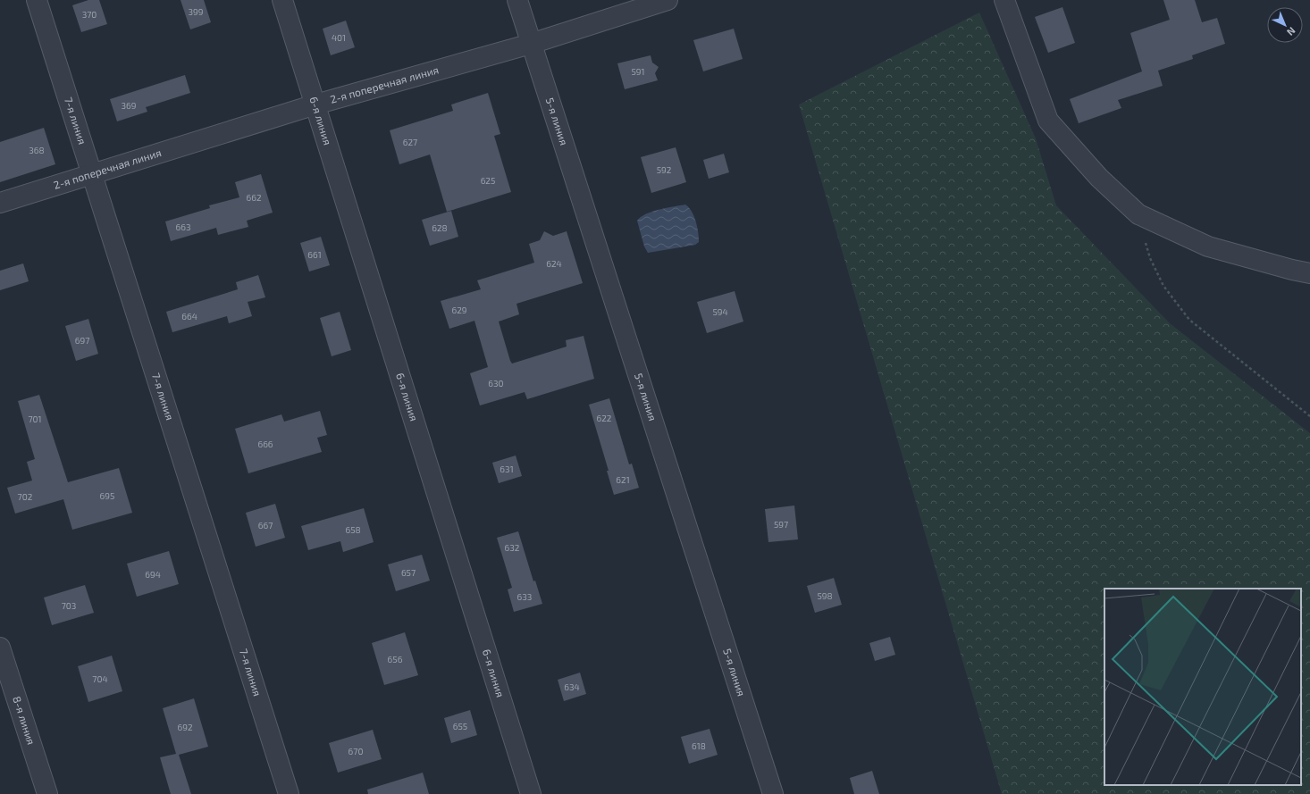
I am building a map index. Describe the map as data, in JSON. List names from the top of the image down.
{
  "streets": {
    "street": [
      "2-я поперечная линия",
      "6-я линия",
      "7-я линия",
      "5-я линия",
      "8-я линия"
    ]
  },
  "crossings": [
    ["2-я поперечная линия", "6-я линия"],
    ["2-я поперечная линия", "7-я линия"],
    ["2-я поперечная линия", "5-я линия"]
  ],
  "house_numbers": [
    "399",
    "370",
    "401",
    "591",
    "369",
    "627",
    "368",
    "592",
    "625",
    "662",
    "663",
    "628",
    "661",
    "624",
    "629",
    "594",
    "664",
    "697",
    "630",
    "622",
    "701",
    "666",
    "631",
    "621",
    "695",
    "702",
    "597",
    "667",
    "658",
    "632",
    "657",
    "694",
    "598",
    "633",
    "703",
    "656",
    "704",
    "634",
    "655",
    "692",
    "618",
    "670"
  ],
  "north": "bottom right"
}
